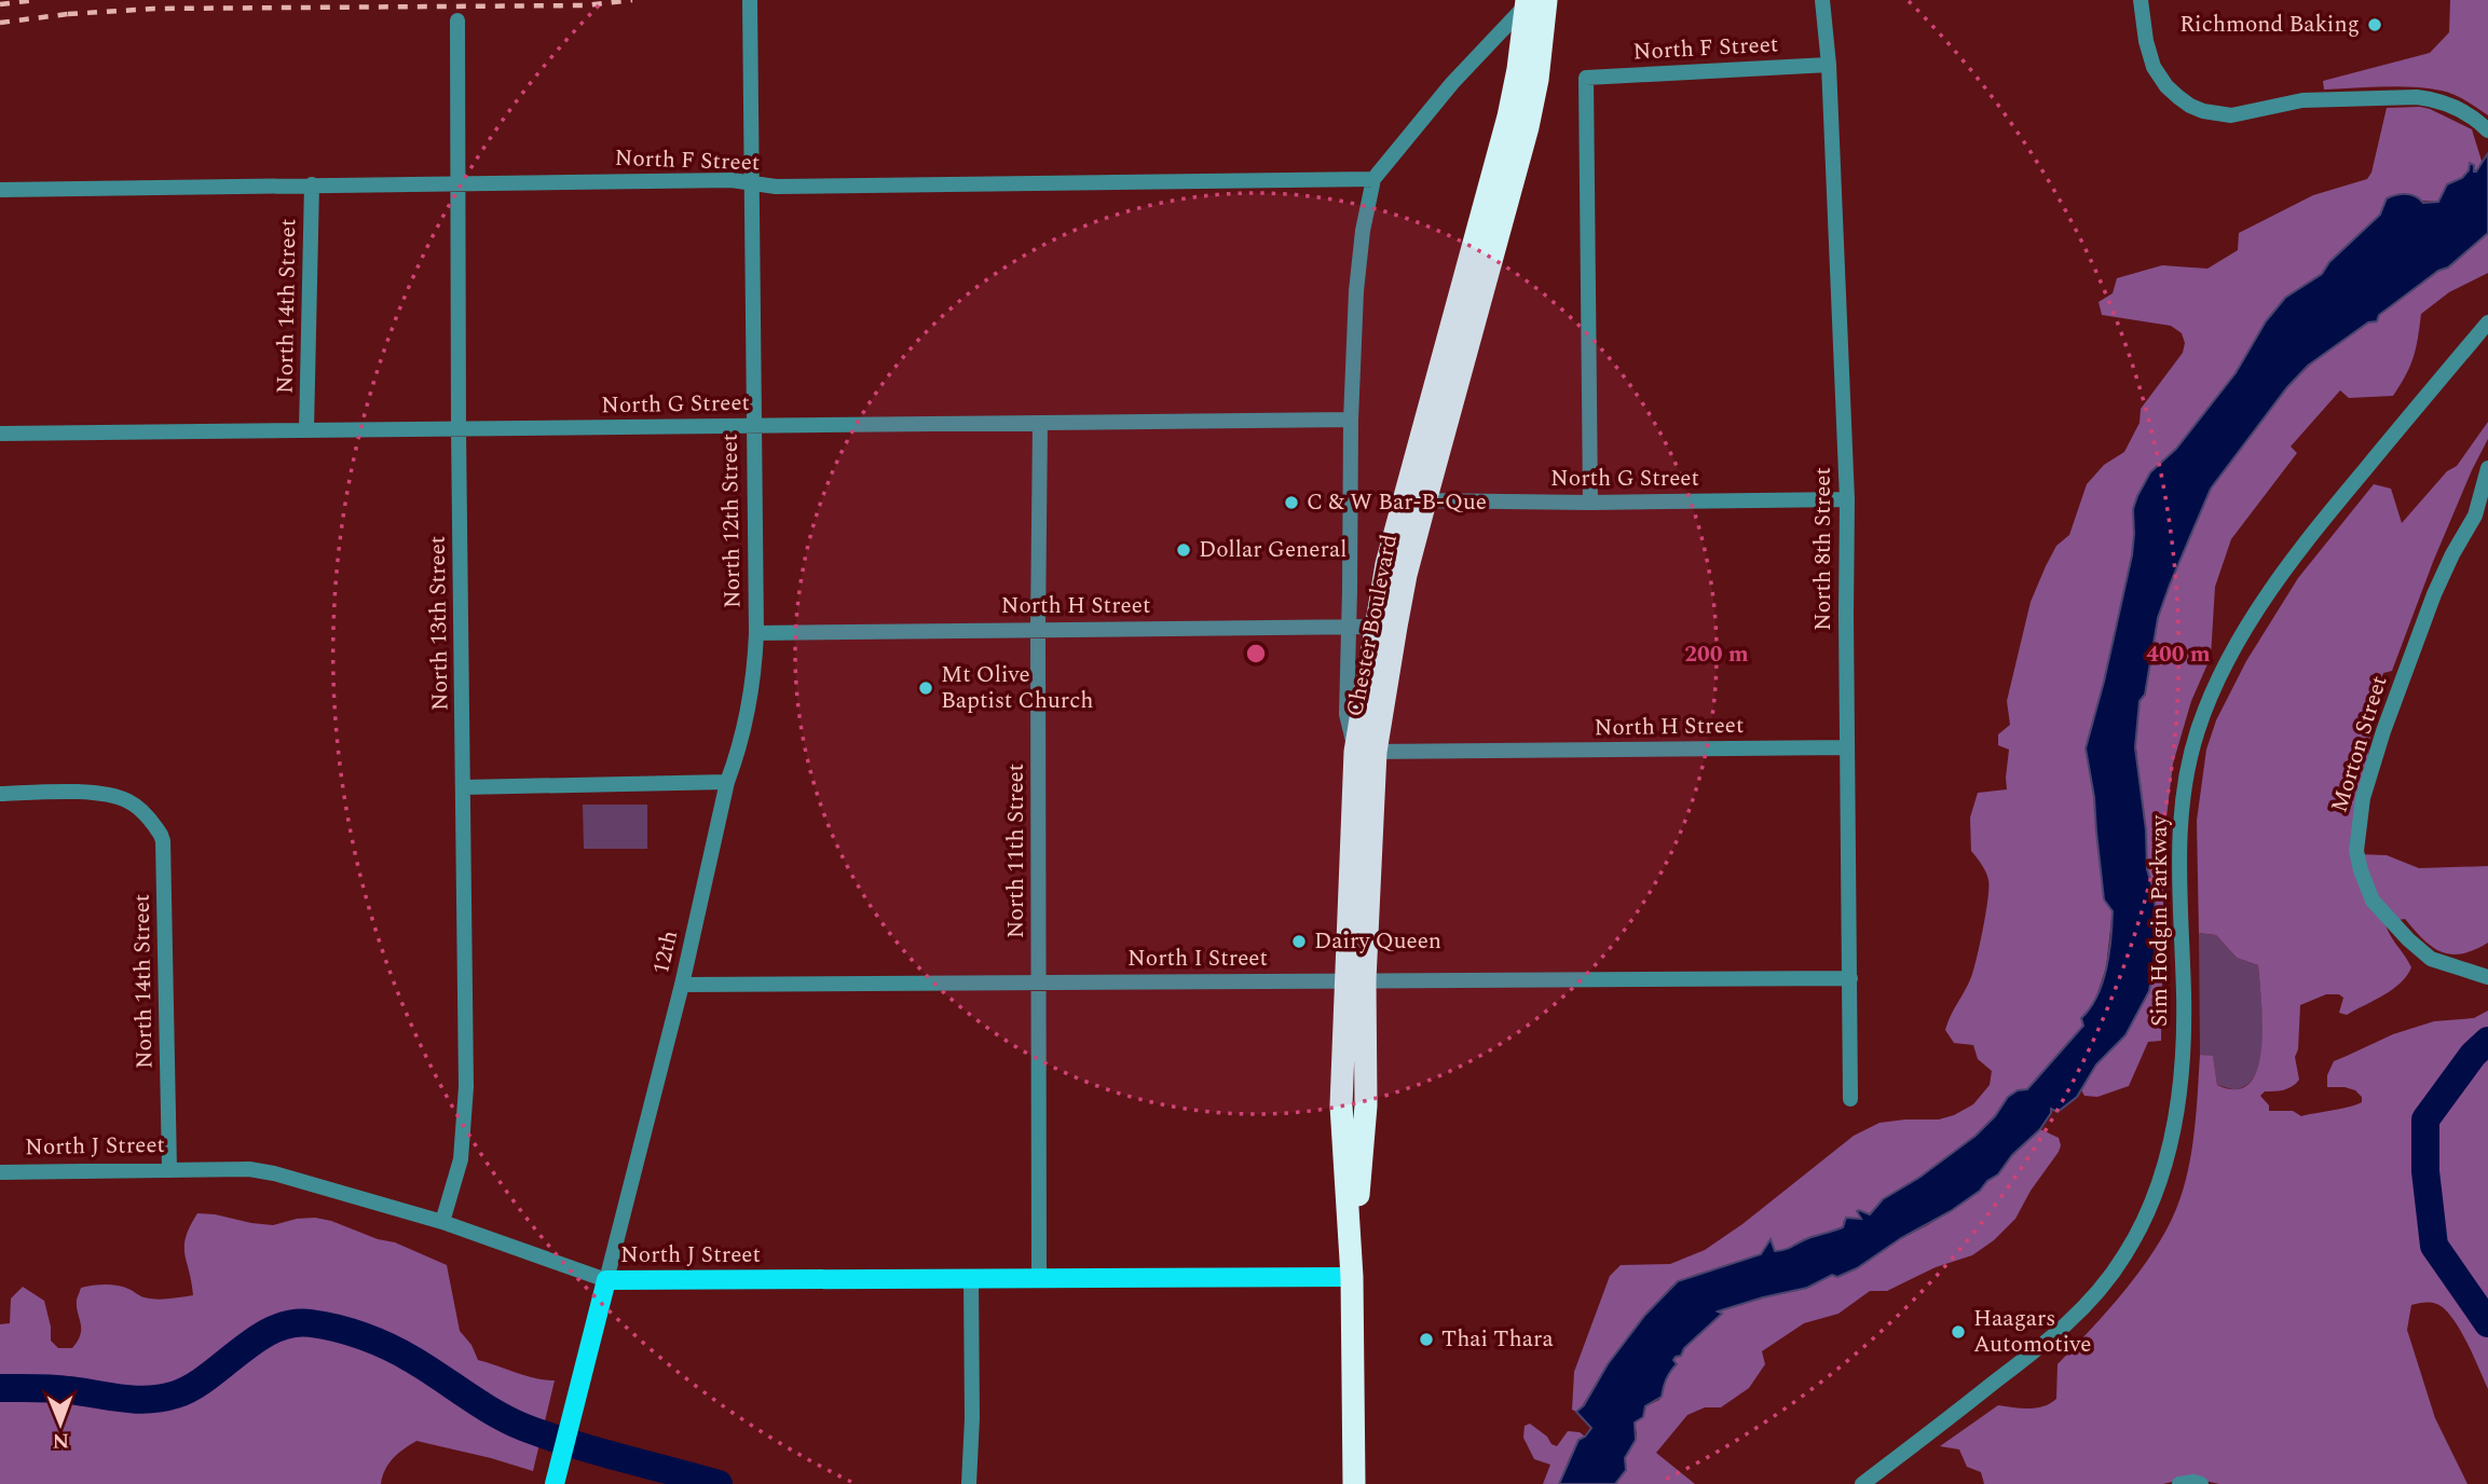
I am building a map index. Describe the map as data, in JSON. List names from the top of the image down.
{
  "streets": {
    "highway": ["Chester Boulevard"],
    "main road": ["North J Street"],
    "street": [
      "North F Street",
      "North 14th Street",
      "North G Street",
      "North 12th Street",
      "North 8th Street",
      "North H Street",
      "North 13th Street",
      "Morton Street",
      "North 11th Street",
      "Sim Hodgin Parkway",
      "12th",
      "North I Street"
    ]
  },
  "crossings": [
    ["North F Street", "North 14th Street"],
    ["North F Street", "North G Street"],
    ["North F Street", "North 12th Street"],
    ["North F Street", "North 8th Street"],
    ["North F Street", "North 13th Street"],
    ["North F Street", "Chester Boulevard"],
    ["North 14th Street", "North G Street"],
    ["North 14th Street", "North J Street"],
    ["North G Street", "North 12th Street"],
    ["North G Street", "North 8th Street"],
    ["North G Street", "North 13th Street"],
    ["North G Street", "Chester Boulevard"],
    ["North G Street", "North 11th Street"],
    ["North 12th Street", "North H Street"],
    ["North 12th Street", "12th"],
    ["North 8th Street", "North H Street"],
    ["North 8th Street", "North I Street"],
    ["North H Street", "Chester Boulevard"],
    ["North H Street", "North 11th Street"],
    ["North H Street", "12th"],
    ["North 13th Street", "North J Street"],
    ["Chester Boulevard", "North I Street"],
    ["Chester Boulevard", "North J Street"],
    ["North 11th Street", "North I Street"],
    ["North 11th Street", "North J Street"],
    ["12th", "North I Street"],
    ["12th", "North J Street"]
  ],
  "places": [
    "Richmond Baking",
    "C & W Bar-B-Que",
    "Dollar General",
    "Mt Olive Baptist Church",
    "Dairy Queen",
    "Haagars Automotive",
    "Thai Thara"
  ],
  "north": "bottom",
  "rings": ["200 m", "400 m"]
}
